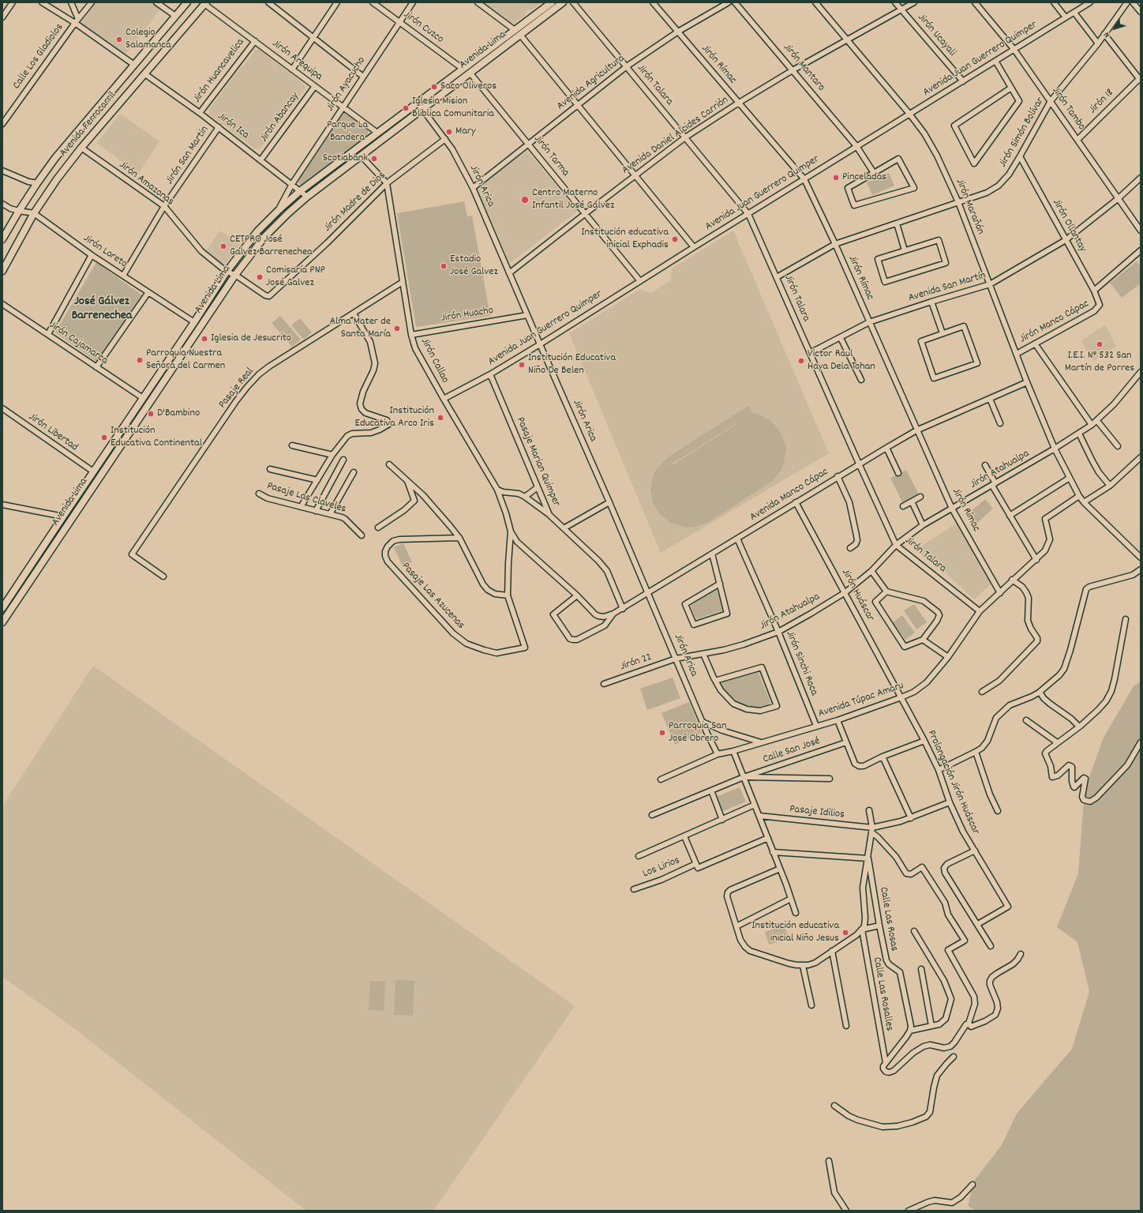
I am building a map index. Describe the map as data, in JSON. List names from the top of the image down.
{
  "streets": {
    "main road": ["Avenida Lima", "Avenida Ferrocarril"],
    "street": [
      "Jirón Cuzco",
      "Jirón Ucayali",
      "Calle Los Gladiolos",
      "Avenida Juan Guerrero Quimper",
      "Jirón Arequipa",
      "Jirón Rímac",
      "Jirón Mantaro",
      "Jirón Huancavelica",
      "Avenida Agricultura",
      "Jirón Ayacucho",
      "Jirón Talara",
      "Jirón 18",
      "Jirón Tambo",
      "Jirón Abancay",
      "Jirón Ica",
      "Jirón Simón Bolívar",
      "Avenida Daniel Alcides Carrión",
      "Jirón San Martin",
      "Jirón Tarma",
      "Jirón Amazonas",
      "Jirón Arica",
      "Jirón Madre de Dios",
      "Jirón Marañón",
      "Jirón Ollantay",
      "Jirón Loreto",
      "Avenida San Martín",
      "Jirón Huacho",
      "Jirón Manco Cápac",
      "Jirón Cajamarca",
      "Jirón Callao",
      "Pasaje Real",
      "Jirón Libertad",
      "Pasaje Marian Quimper",
      "Jirón Atahualpa",
      "Avenida Manco Cápac",
      "Pasaje Las Claveles",
      "Jirón Huáscar",
      "Pasaje Las Azucenas",
      "Jirón 22",
      "Jirón Sinchi Roca",
      "Avenida Túpac Amaru",
      "Calle San José",
      "Prolongación Jirón Huáscar",
      "Pasaje Idilios",
      "Los Lirios",
      "Calle Las Rosas",
      "Calle Las Rosalles"
    ]
  },
  "crossings": [
    ["Jirón Cuzco", "Avenida Lima"],
    ["Jirón Cuzco", "Jirón Ayacucho"],
    ["Jirón Ucayali", "Avenida Juan Guerrero Quimper"],
    ["Jirón Ucayali", "Avenida Daniel Alcides Carrión"],
    ["Avenida Lima", "Jirón Arequipa"],
    ["Avenida Lima", "Jirón Ayacucho"],
    ["Avenida Lima", "Jirón Ica"],
    ["Avenida Lima", "Jirón Tarma"],
    ["Avenida Lima", "Jirón Amazonas"],
    ["Avenida Lima", "Jirón Arica"],
    ["Avenida Lima", "Jirón Loreto"],
    ["Avenida Lima", "Jirón Cajamarca"],
    ["Avenida Lima", "Jirón Libertad"],
    ["Avenida Juan Guerrero Quimper", "Jirón Rímac"],
    ["Avenida Juan Guerrero Quimper", "Jirón Mantaro"],
    ["Avenida Juan Guerrero Quimper", "Jirón Talara"],
    ["Avenida Juan Guerrero Quimper", "Jirón Tambo"],
    ["Avenida Juan Guerrero Quimper", "Jirón Tarma"],
    ["Avenida Juan Guerrero Quimper", "Jirón Arica"],
    ["Avenida Juan Guerrero Quimper", "Jirón Marañón"],
    ["Avenida Juan Guerrero Quimper", "Jirón Callao"],
    ["Avenida Juan Guerrero Quimper", "Pasaje Marian Quimper"],
    ["Jirón Arequipa", "Jirón Huancavelica"],
    ["Jirón Arequipa", "Jirón Ayacucho"],
    ["Jirón Arequipa", "Jirón Abancay"],
    ["Jirón Arequipa", "Avenida Ferrocarril"],
    ["Jirón Rímac", "Avenida Agricultura"],
    ["Jirón Rímac", "Jirón Simón Bolívar"],
    ["Jirón Rímac", "Avenida Daniel Alcides Carrión"],
    ["Jirón Rímac", "Avenida San Martín"],
    ["Jirón Rímac", "Jirón Atahualpa"],
    ["Jirón Rímac", "Avenida Manco Cápac"],
    ["Jirón Rímac", "Avenida Túpac Amaru"],
    ["Jirón Mantaro", "Avenida Daniel Alcides Carrión"],
    ["Jirón Huancavelica", "Jirón Ica"],
    ["Avenida Agricultura", "Jirón Talara"],
    ["Avenida Agricultura", "Jirón Tarma"],
    ["Avenida Agricultura", "Jirón Arica"],
    ["Jirón Ayacucho", "Jirón Ica"],
    ["Jirón Talara", "Jirón Simón Bolívar"],
    ["Jirón Talara", "Avenida Daniel Alcides Carrión"],
    ["Jirón Talara", "Avenida San Martín"],
    ["Jirón Talara", "Jirón Atahualpa"],
    ["Jirón Talara", "Avenida Manco Cápac"],
    ["Jirón Talara", "Avenida Túpac Amaru"],
    ["Jirón 18", "Jirón Tambo"],
    ["Jirón Tambo", "Jirón Simón Bolívar"],
    ["Jirón Tambo", "Avenida San Martín"],
    ["Jirón Abancay", "Jirón Ica"],
    ["Avenida Ferrocarril", "Jirón Ica"],
    ["Avenida Ferrocarril", "Jirón Amazonas"],
    ["Avenida Ferrocarril", "Jirón Loreto"],
    ["Jirón Ica", "Jirón San Martin"],
    ["Jirón Simón Bolívar", "Jirón Marañón"],
    ["Jirón Simón Bolívar", "Jirón Ollantay"],
    ["Avenida Daniel Alcides Carrión", "Jirón Tarma"],
    ["Avenida Daniel Alcides Carrión", "Jirón Arica"],
    ["Avenida Daniel Alcides Carrión", "Jirón Marañón"],
    ["Jirón San Martin", "Jirón Amazonas"],
    ["Jirón San Martin", "Jirón Loreto"],
    ["Jirón Amazonas", "Jirón Madre de Dios"],
    ["Jirón Arica", "Jirón Madre de Dios"],
    ["Jirón Arica", "Jirón Huacho"],
    ["Jirón Arica", "Jirón Atahualpa"],
    ["Jirón Arica", "Avenida Manco Cápac"],
    ["Jirón Arica", "Jirón 22"],
    ["Jirón Arica", "Avenida Túpac Amaru"],
    ["Jirón Madre de Dios", "Jirón Callao"],
    ["Jirón Marañón", "Avenida San Martín"],
    ["Jirón Marañón", "Jirón Manco Cápac"],
    ["Jirón Marañón", "Jirón Atahualpa"],
    ["Jirón Marañón", "Avenida Manco Cápac"],
    ["Jirón Marañón", "Avenida Túpac Amaru"],
    ["Jirón Ollantay", "Avenida San Martín"],
    ["Jirón Ollantay", "Jirón Manco Cápac"],
    ["Jirón Huacho", "Jirón Callao"],
    ["Jirón Callao", "Pasaje Real"],
    ["Pasaje Marian Quimper", "Avenida Manco Cápac"],
    ["Jirón Atahualpa", "Jirón Huáscar"],
    ["Jirón Atahualpa", "Jirón 22"],
    ["Jirón Atahualpa", "Jirón Sinchi Roca"],
    ["Avenida Manco Cápac", "Jirón Huáscar"],
    ["Avenida Manco Cápac", "Jirón Sinchi Roca"],
    ["Jirón Huáscar", "Avenida Túpac Amaru"],
    ["Jirón Huáscar", "Prolongación Jirón Huáscar"],
    ["Jirón Sinchi Roca", "Avenida Túpac Amaru"],
    ["Avenida Túpac Amaru", "Prolongación Jirón Huáscar"],
    ["Prolongación Jirón Huáscar", "Pasaje Idilios"]
  ],
  "districts": ["José Gálvez Barrenechea"],
  "parks": ["Parque La Bandera"],
  "places": [
    "Colegio Salamanca",
    "Saco Oliveros",
    "Iglesia Mision Bliblica Comunitaria",
    "Mary",
    "Scotiabank",
    "Pinceladas",
    "Centro Materno Infantil José Gálvez",
    "Institución educativa inicial Exphadis",
    "CETPRO José Galvez Barrenechea",
    "Estadio José Galvez",
    "Comisaría PNP José Galvez",
    "Alma Mater de Santa María",
    "Iglesia de Jesucrito",
    "I.E.I. N° 532 San Martín de Porres",
    "Parroquia Nuestra Señora del Carmen",
    "Victor Raul Haya Dela Tohan",
    "Institución Educativa Niño De Belen",
    "D'Bambino",
    "Institución Educativa Arco Iris",
    "Institución Educativa Continental",
    "Parroquia San José Obrero",
    "Institución educativa inicial Niño Jesus"
  ],
  "north": "bottom left"
}
